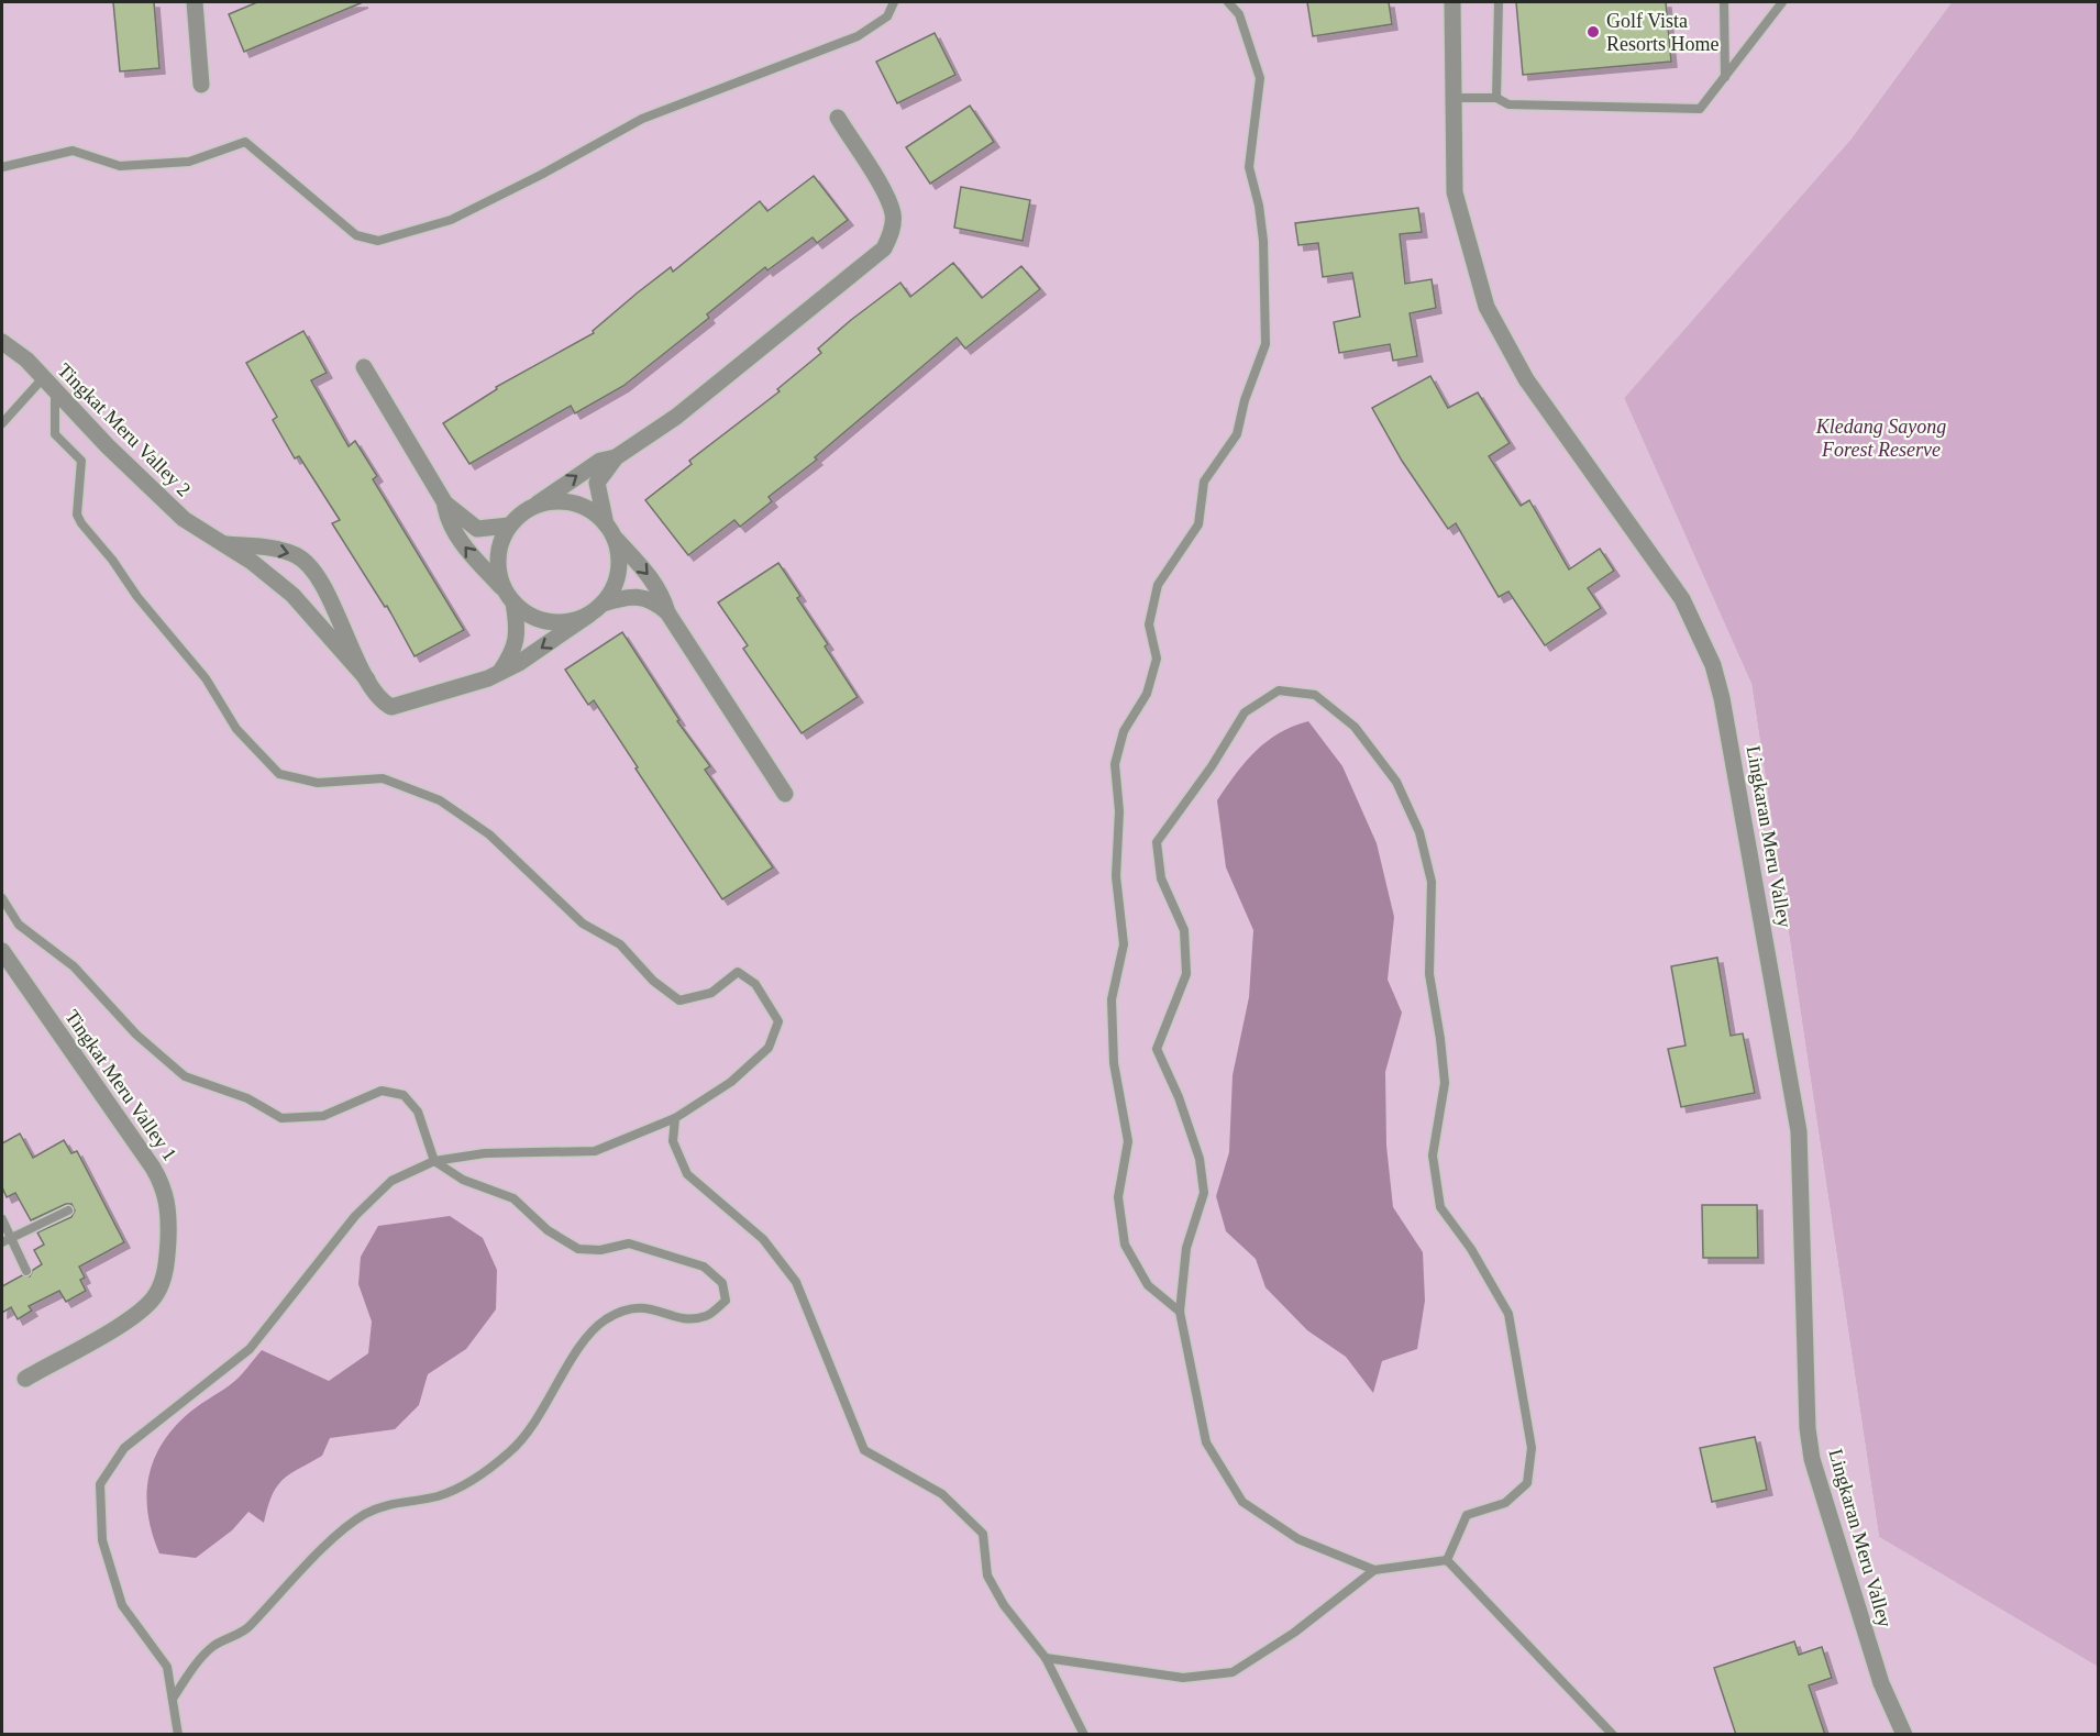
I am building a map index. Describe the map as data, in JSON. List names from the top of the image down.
{
  "streets": {
    "street": ["Tingkat Meru Valley 2", "Lingkaran Meru Valley", "Tingkat Meru Valley 1"]
  },
  "parks": ["Kledang Sayong Forest Reserve"],
  "places": ["Golf Vista Resorts Home"]
}
